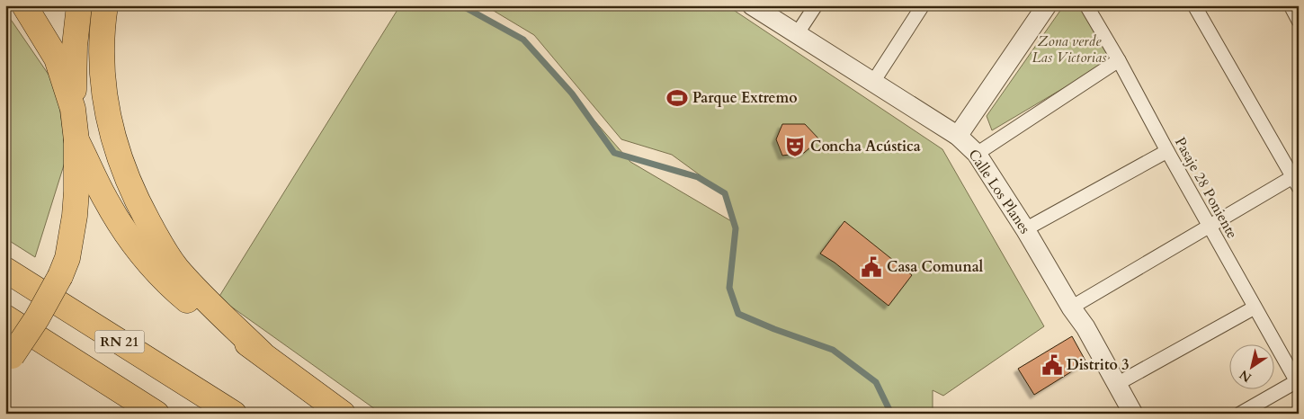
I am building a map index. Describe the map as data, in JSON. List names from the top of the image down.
{
  "streets": {
    "main road": ["RN 21"],
    "street": ["Pasaje 28 Poniente", "Calle Los Planes"]
  },
  "parks": ["Zona verde Las Victorias"],
  "places": {
    "sports": ["Parque Extremo"],
    "theatre": ["Concha Acústica"],
    "public building": ["Casa Comunal", "Distrito 3"]
  },
  "north": "bottom left"
}
